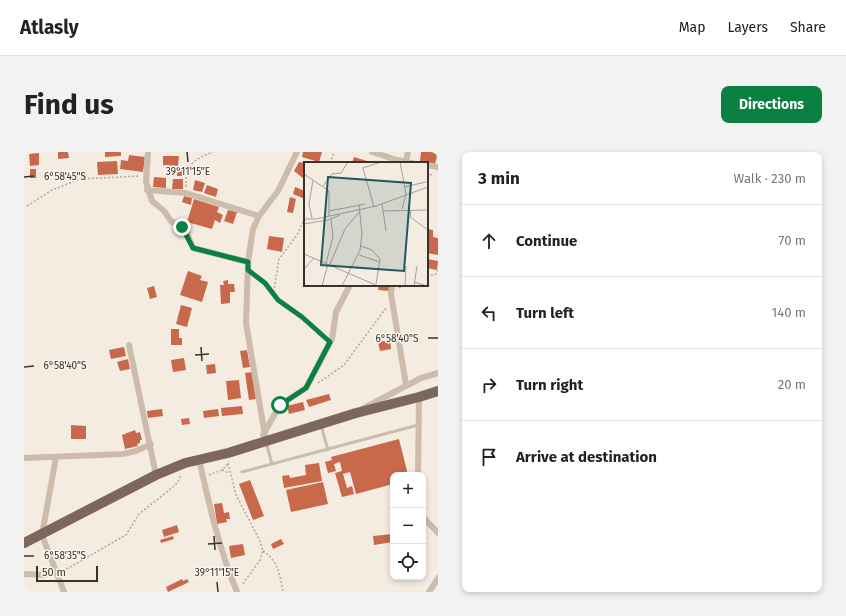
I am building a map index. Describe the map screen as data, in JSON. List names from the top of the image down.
{
  "scale_bar": "50 m",
  "page": {
    "header": "Atlasly",
    "nav": ["Map", "Layers", "Share"],
    "buttons": "Directions",
    "title": "Find us",
    "heading": ["3 min", "Walk · 230 m"],
    "list": [
      ["Continue", "70 m"],
      ["Turn left", "140 m"],
      ["Turn right", "20 m"],
      "Arrive at destination"
    ],
    "map_buttons": ["+", "−"],
    "scale": "50 m"
  },
  "coordinates": [
    "39°11'15\"E",
    "6°58'45\"S",
    "6°58'40\"S",
    "6°58'35\"S"
  ]
}
